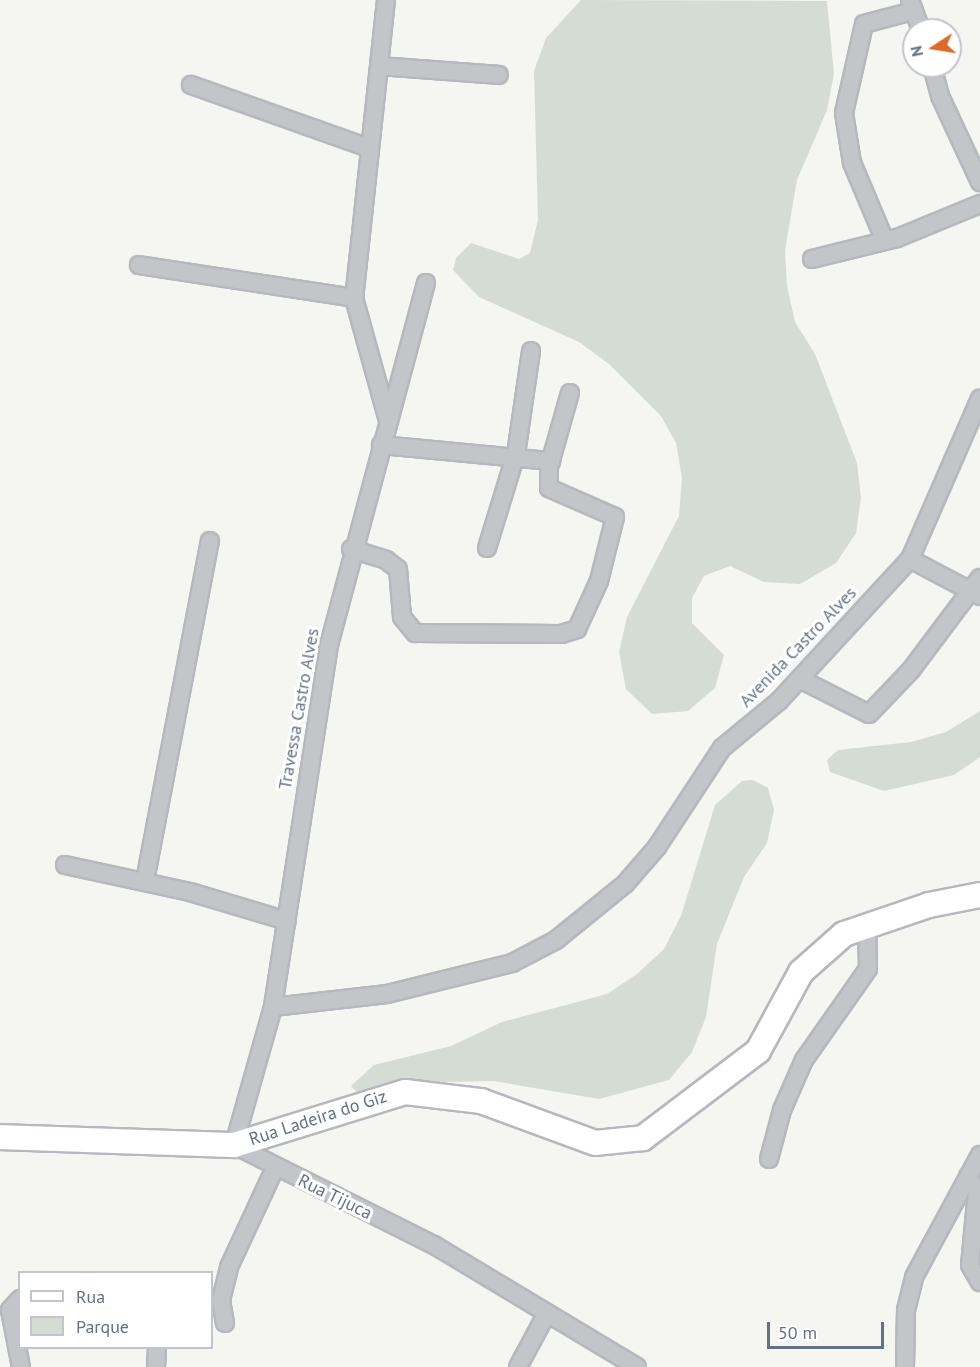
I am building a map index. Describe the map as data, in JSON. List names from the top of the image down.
{
  "streets": {
    "street": [
      "Avenida Castro Alves",
      "Travessa Castro Alves",
      "Rua Ladeira do Giz",
      "Rua Tijuca"
    ]
  },
  "crossings": [
    ["Avenida Castro Alves", "Travessa Castro Alves"],
    ["Travessa Castro Alves", "Rua Ladeira do Giz"],
    ["Travessa Castro Alves", "Rua Tijuca"],
    ["Rua Ladeira do Giz", "Rua Tijuca"]
  ],
  "legend": ["Rua", "Parque"],
  "scale_bar": "50 m",
  "north": "left"
}
